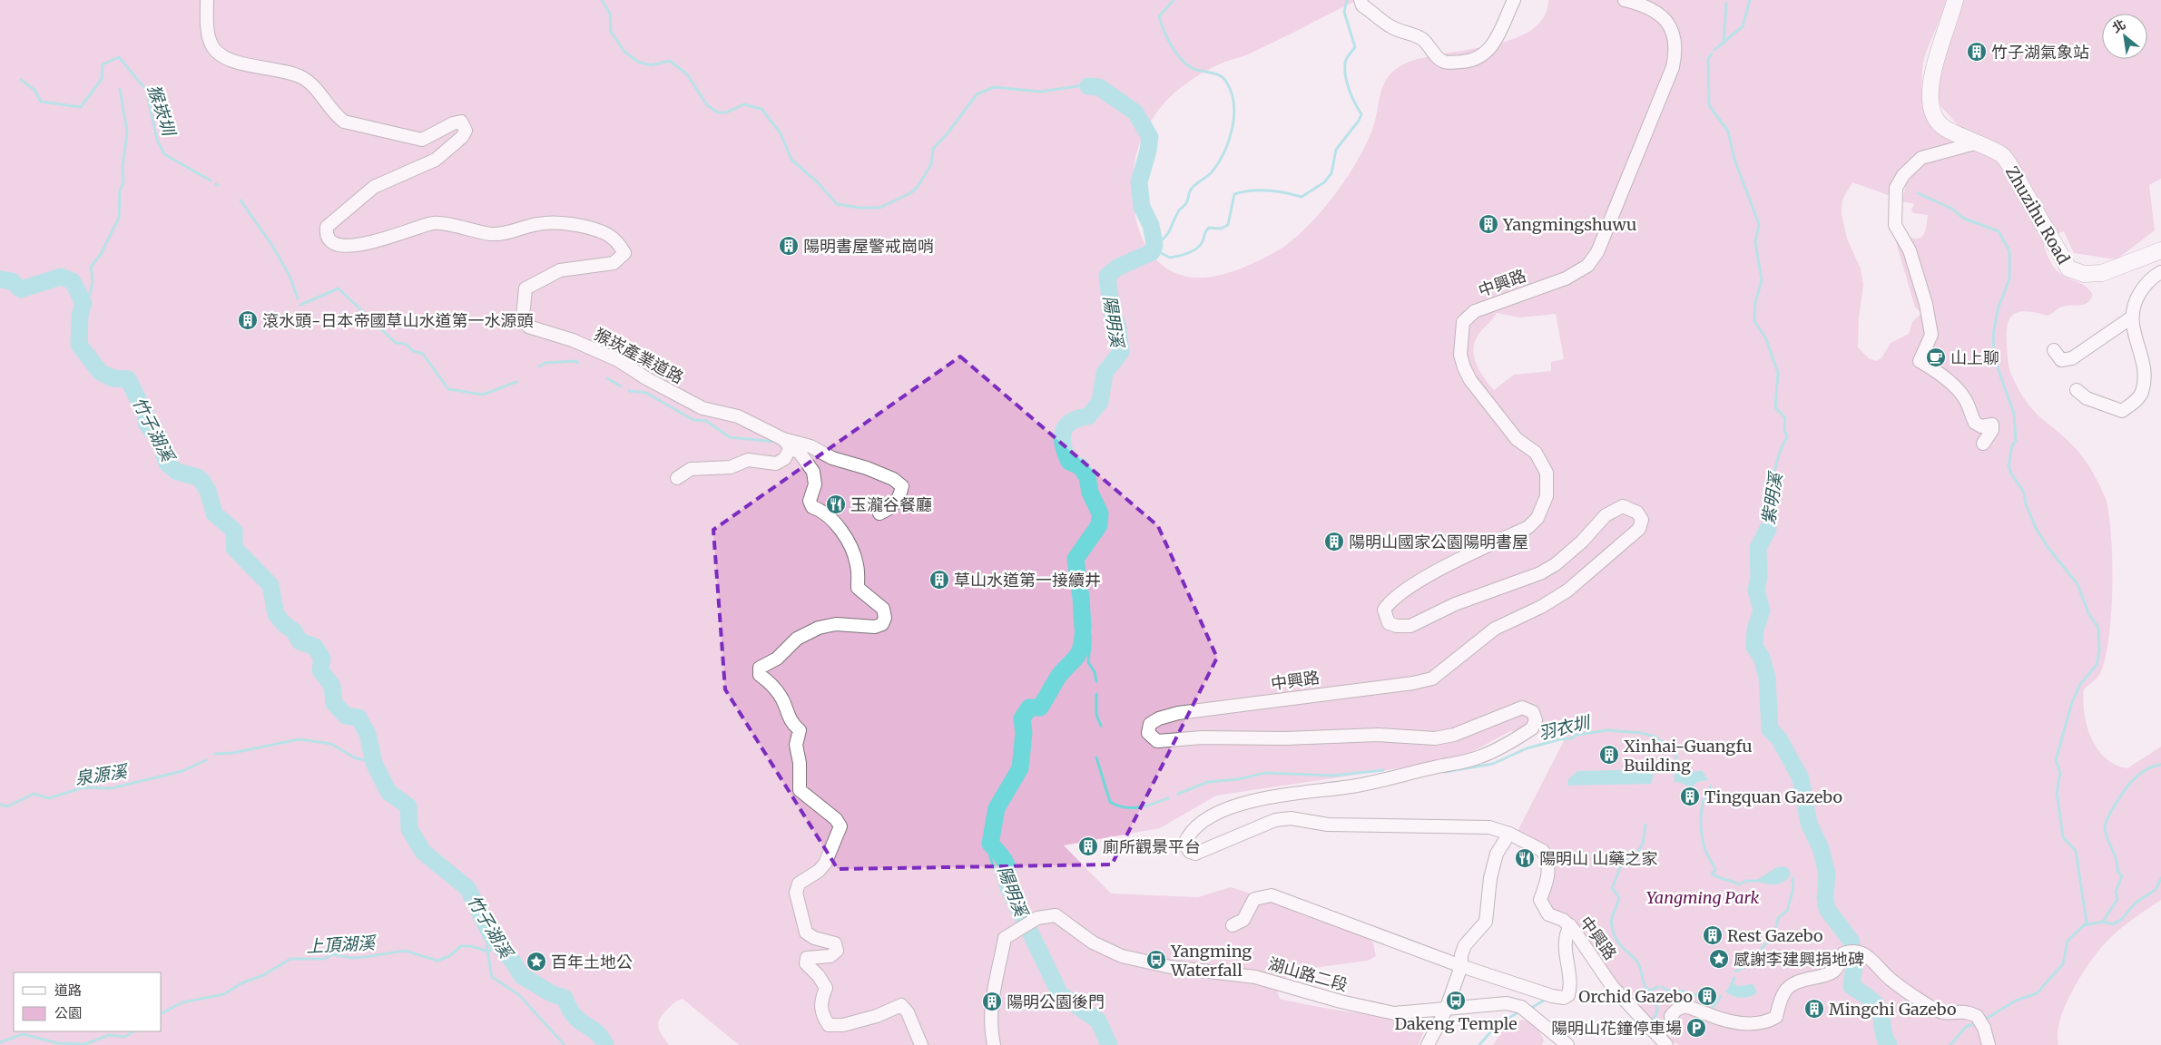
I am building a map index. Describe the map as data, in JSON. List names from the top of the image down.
{
  "streets": {
    "main road": ["Zhuzihu Road"],
    "street": ["中興路", "猴崁產業道路", "湖山路二段"]
  },
  "water": [
    "猴崁圳",
    "陽明溪",
    "竹子湖溪",
    "紫明溪",
    "羽衣圳",
    "泉源溪",
    "上頂湖溪"
  ],
  "parks": ["Yangming Park"],
  "places": {
    "building": [
      "竹子湖氣象站",
      "Yangmingshuwu",
      "陽明書屋警戒崗哨",
      "滾水頭-日本帝國草山水道第一水源頭",
      "陽明山國家公園陽明書屋",
      "草山水道第一接續井",
      "Xinhai-Guangfu Building",
      "Tingquan Gazebo",
      "廁所觀景平台",
      "Rest Gazebo",
      "Orchid Gazebo",
      "陽明公園後門",
      "Mingchi Gazebo"
    ],
    "cafe": ["山上聊"],
    "restaurant": ["玉瀧谷餐廳", "陽明山 山藥之家"],
    "place": ["感謝李建興捐地碑", "百年土地公"],
    "bus stop": ["Yangming Waterfall", "Dakeng Temple"],
    "parking": ["陽明山花鐘停車場"]
  },
  "legend": ["道路", "公園"],
  "north": "top left"
}
